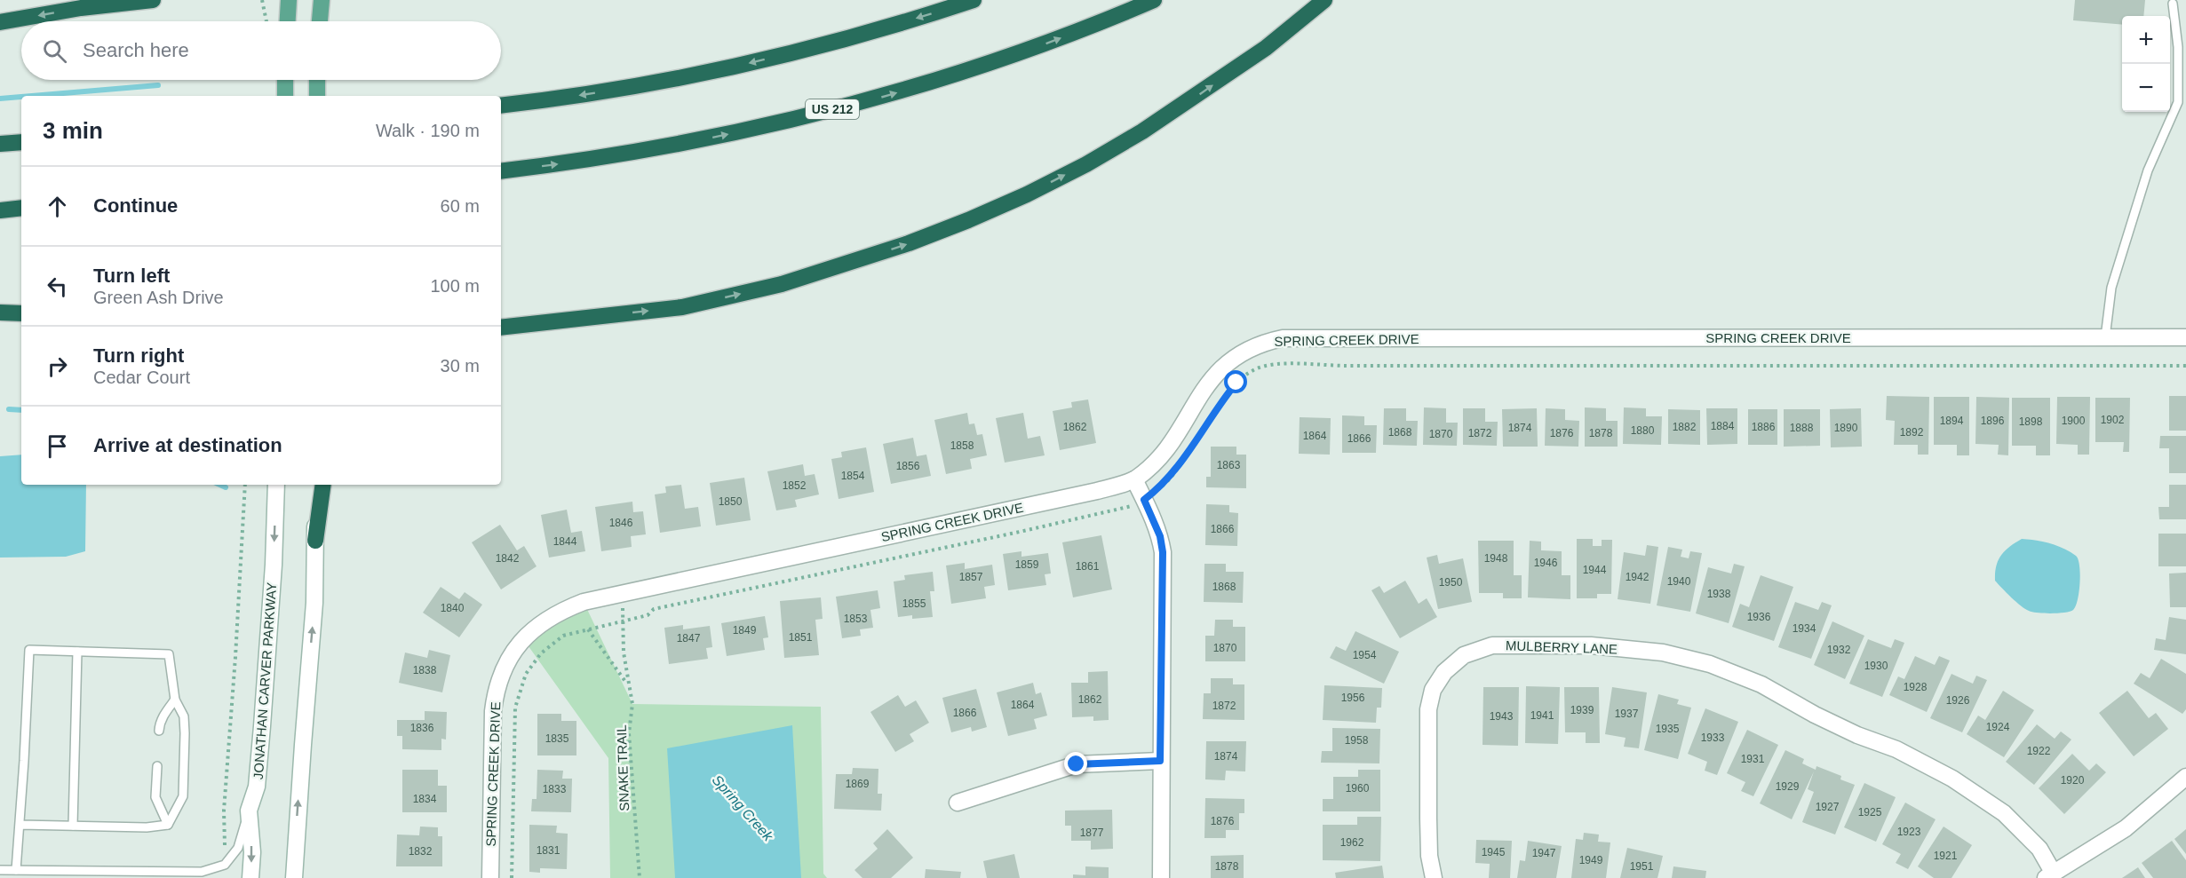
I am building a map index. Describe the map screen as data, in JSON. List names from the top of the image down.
{
  "streets": {
    "highway": ["US 212"],
    "street": ["SPRING CREEK DRIVE", "MULBERRY LANE", "JONATHAN CARVER PARKWAY"],
    "path": ["SNAKE TRAIL"]
  },
  "crossings": [
    ["SPRING CREEK DRIVE", "SNAKE TRAIL"]
  ],
  "water": ["Spring Creek"],
  "house_numbers": [
    "1902",
    "1894",
    "1896",
    "1900",
    "1898",
    "1884",
    "1862",
    "1882",
    "1886",
    "1874",
    "1888",
    "1890",
    "1880",
    "1868",
    "1892",
    "1872",
    "1876",
    "1878",
    "1870",
    "1864",
    "1866",
    "1858",
    "1863",
    "1856",
    "1854",
    "1852",
    "1850",
    "1846",
    "1866",
    "1844",
    "1842",
    "1948",
    "1946",
    "1859",
    "1861",
    "1944",
    "1857",
    "1942",
    "1940",
    "1950",
    "1868",
    "1938",
    "1855",
    "1840",
    "1936",
    "1853",
    "1934",
    "1849",
    "1851",
    "1847",
    "1870",
    "1932",
    "1954",
    "1930",
    "1838",
    "1928",
    "1956",
    "1862",
    "1926",
    "1864",
    "1872",
    "1939",
    "1866",
    "1937",
    "1941",
    "1943",
    "1924",
    "1836",
    "1935",
    "1933",
    "1835",
    "1958",
    "1922",
    "1874",
    "1931",
    "1920",
    "1869",
    "1929",
    "1960",
    "1833",
    "1834",
    "1927",
    "1925",
    "1876",
    "1923",
    "1877",
    "1962",
    "1831",
    "1832",
    "1945",
    "1947",
    "1921",
    "1949",
    "1878",
    "1951"
  ],
  "page": {
    "map_buttons": ["+", "−"],
    "search": "Search here",
    "heading": ["3 min", "Walk · 190 m"],
    "list": [
      ["Continue", "60 m"],
      ["Turn left", "Green Ash Drive", "100 m"],
      ["Turn right", "Cedar Court", "30 m"],
      "Arrive at destination"
    ]
  }
}
